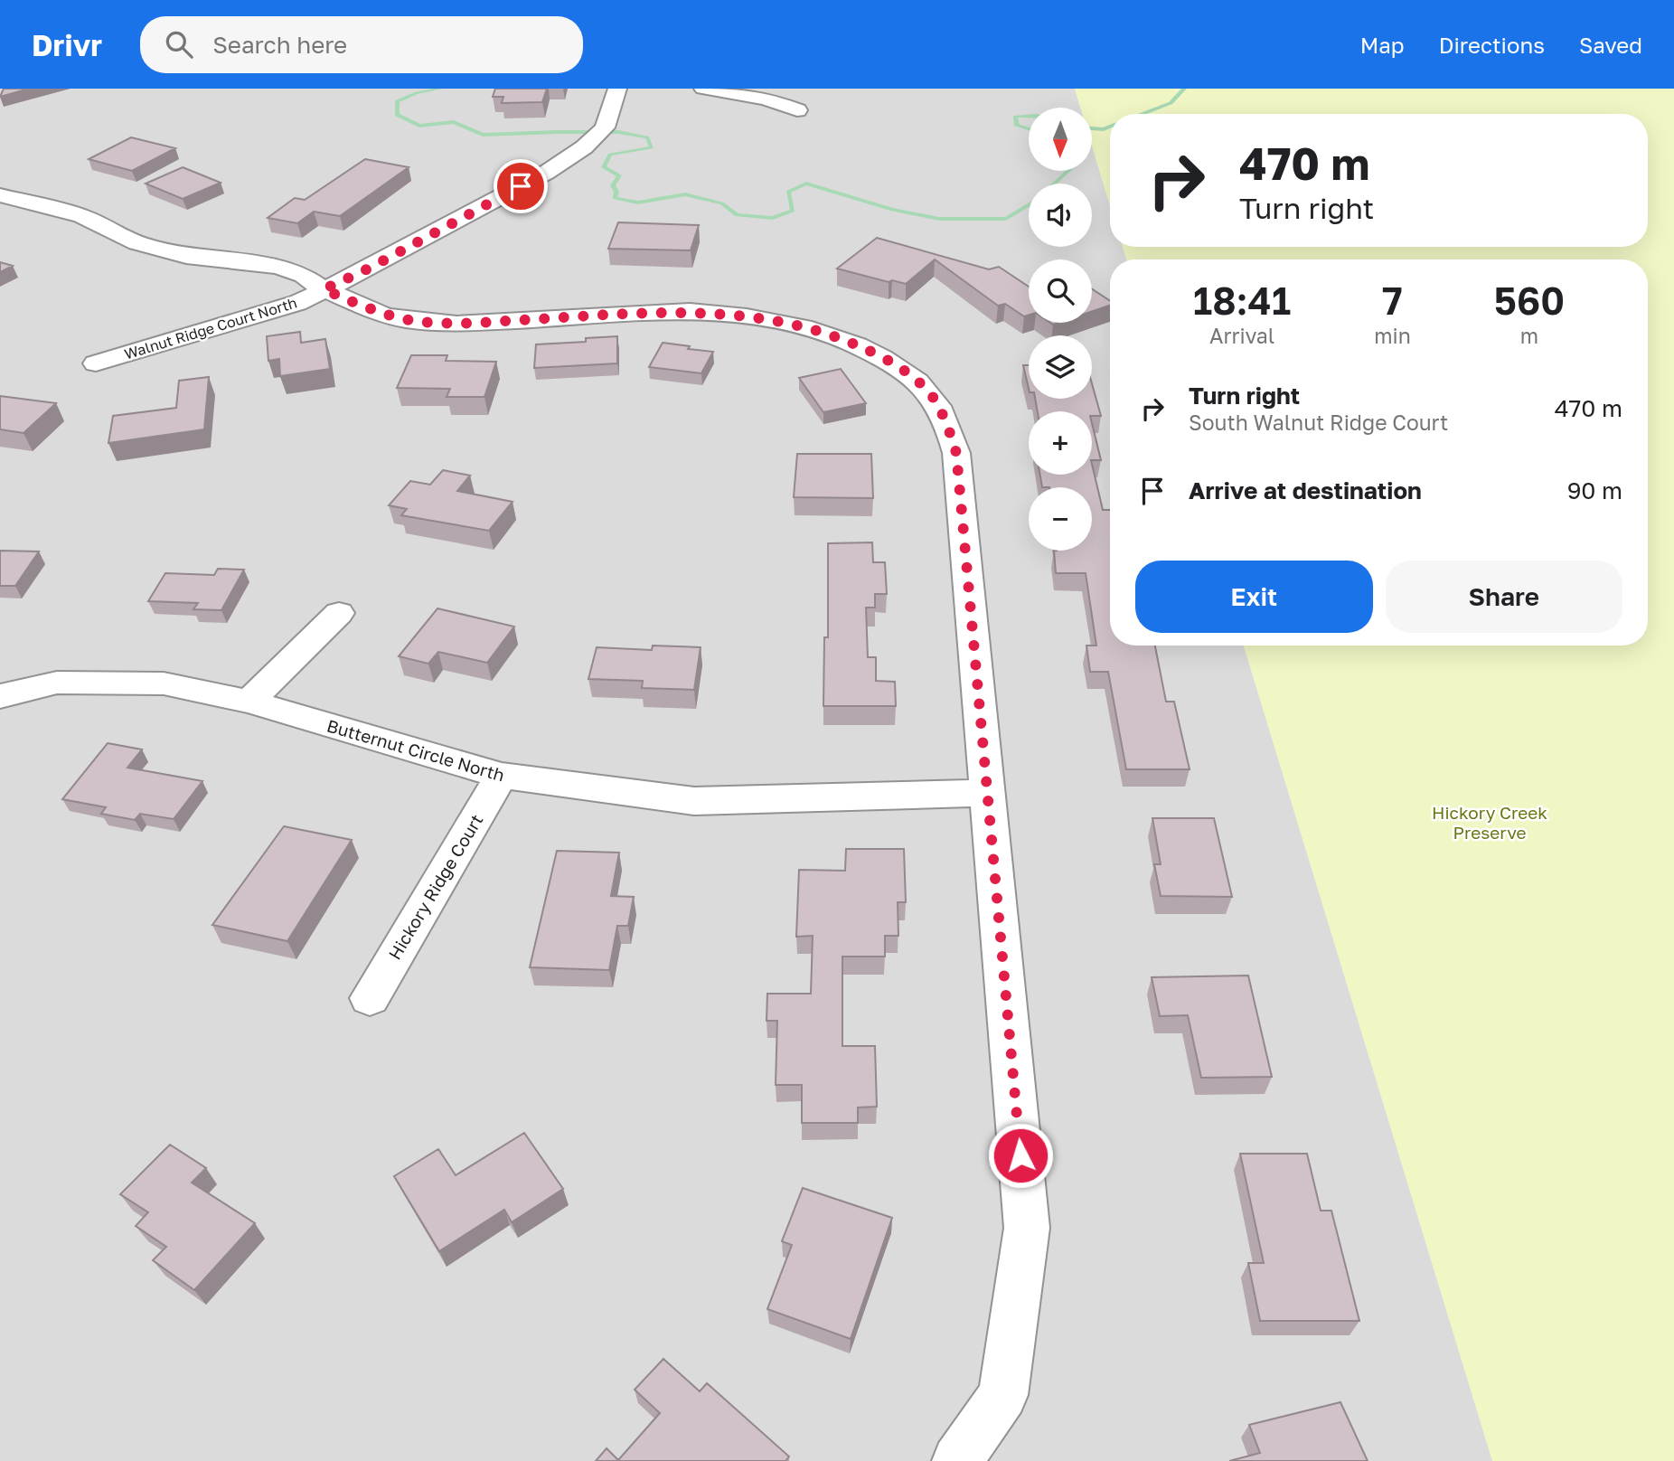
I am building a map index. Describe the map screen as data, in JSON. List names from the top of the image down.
{
  "streets": {
    "street": ["Walnut Ridge Court North", "Butternut Circle North", "Hickory Ridge Court"]
  },
  "crossings": [
    ["Butternut Circle North", "Hickory Ridge Court"]
  ],
  "parks": ["Hickory Creek Preserve"],
  "north": "bottom",
  "page": {
    "header": "Drivr",
    "search": "Search here",
    "nav": ["Map", "Directions", "Saved"],
    "map_buttons": ["+", "−"],
    "turn": ["470 m", "Turn right"],
    "eta": [
      "18:41",
      "Arrival",
      "7",
      "min",
      "560",
      "m"
    ],
    "list": [
      {
        "name": "Turn right",
        "note": "South Walnut Ridge Court",
        "value": "470 m"
      },
      {
        "name": "Arrive at destination",
        "value": "90 m"
      }
    ],
    "buttons": ["Exit", "Share"]
  }
}
